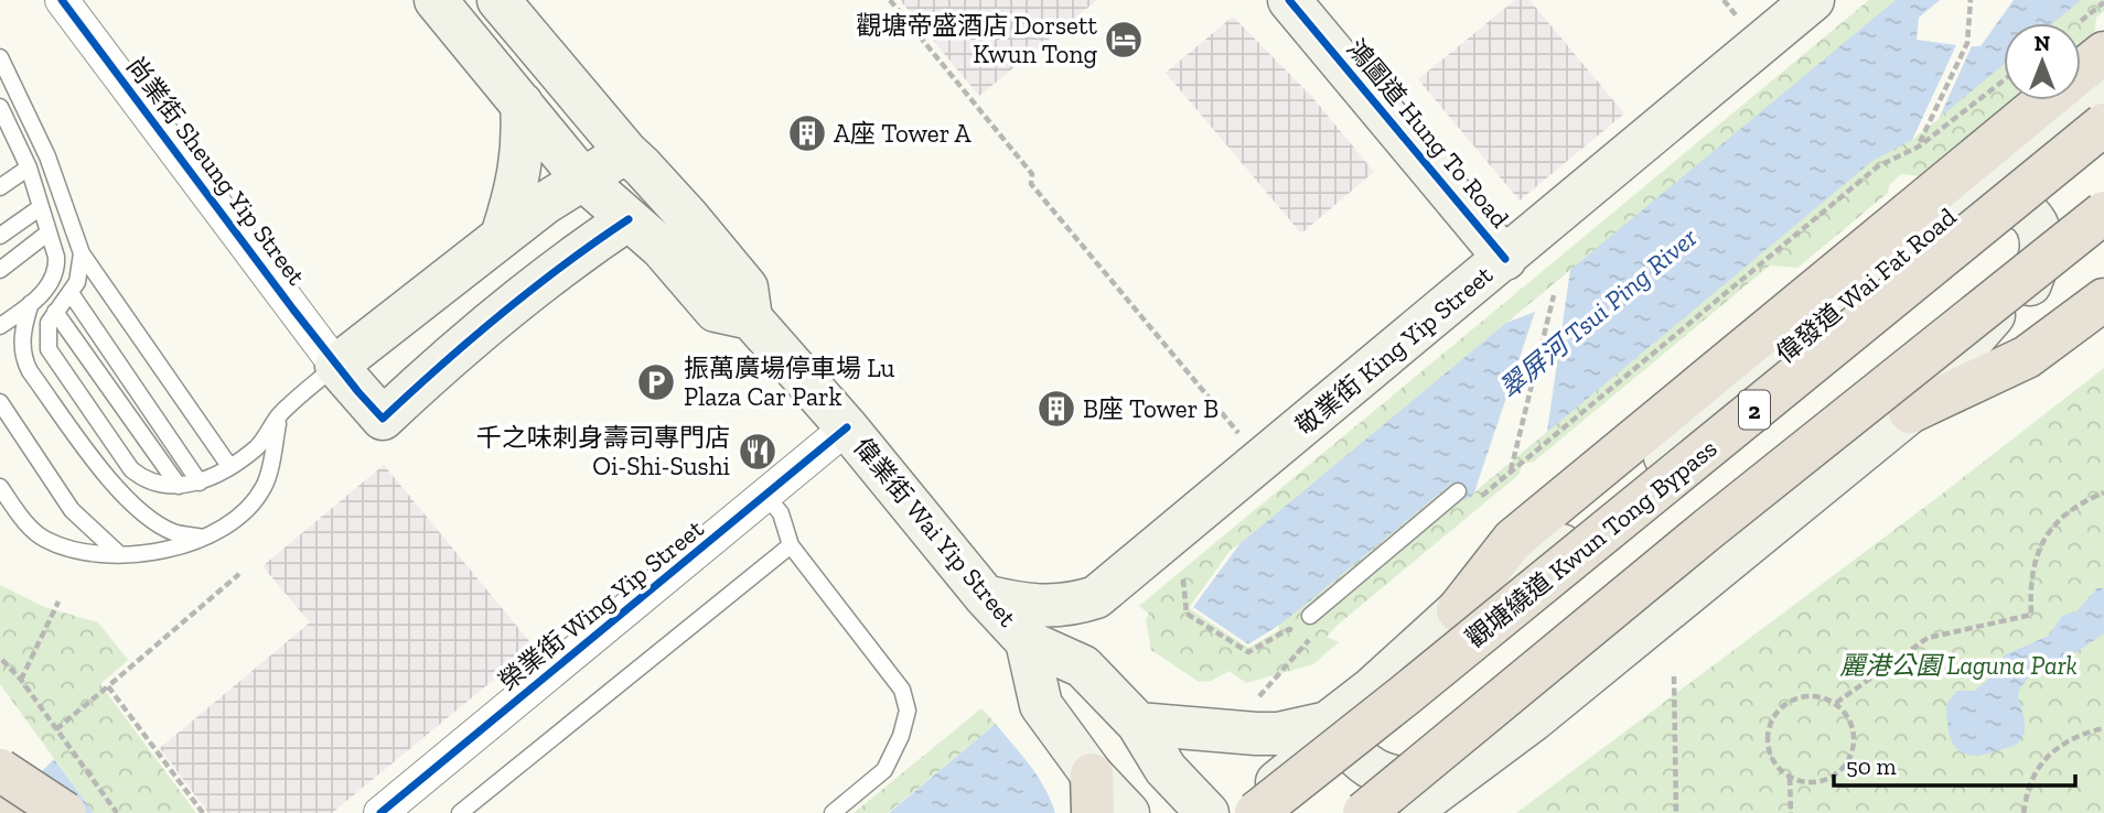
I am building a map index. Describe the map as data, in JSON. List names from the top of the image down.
{
  "streets": {
    "highway": ["2", "觀塘繞道 Kwun Tong Bypass"],
    "main road": [
      "鴻圖道 Hung To Road",
      "偉發道 Wai Fat Road",
      "敬業街 King Yip Street",
      "偉業街 Wai Yip Street"
    ],
    "street": ["尚業街 Sheung Yip Street", "榮業街 Wing Yip Street"]
  },
  "crossings": [
    ["鴻圖道 Hung To Road", "敬業街 King Yip Street"],
    ["敬業街 King Yip Street", "偉業街 Wai Yip Street"],
    ["偉業街 Wai Yip Street", "榮業街 Wing Yip Street"]
  ],
  "water": ["翠屏河 Tsui Ping River"],
  "parks": ["麗港公園 Laguna Park"],
  "places": {
    "hotel": ["觀塘帝盛酒店 Dorsett Kwun Tong"],
    "building": ["A座 Tower A", "B座 Tower B"],
    "parking": ["振萬廣場停車場 Lu Plaza Car Park"],
    "restaurant": ["千之味刺身壽司專門店 Oi-Shi-Sushi"]
  },
  "scale_bar": "50 m",
  "north": "top"
}
